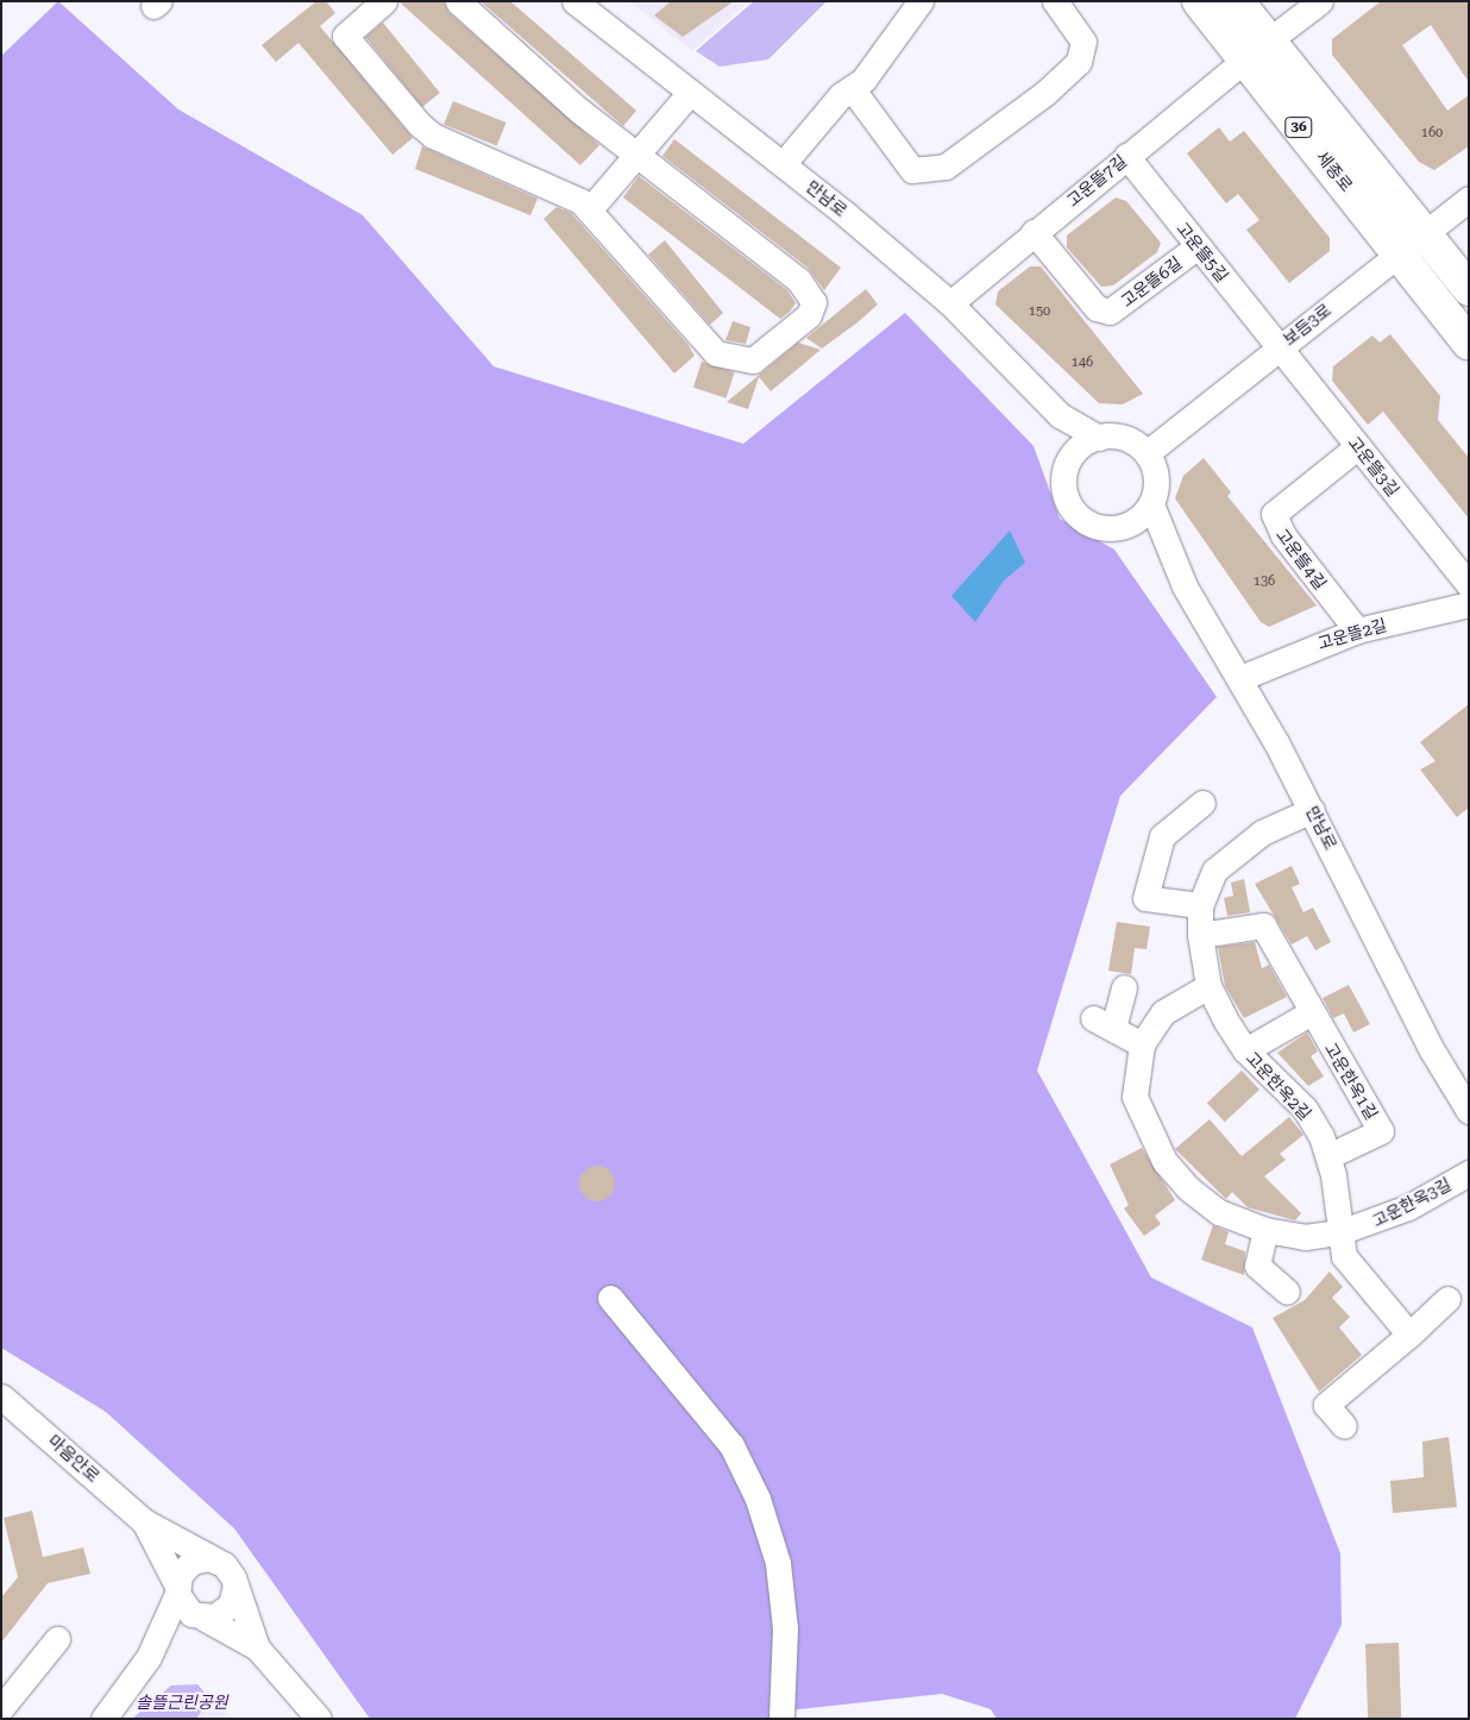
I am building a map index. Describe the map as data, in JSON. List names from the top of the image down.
{
  "streets": {
    "main road": ["36", "세종로"],
    "street": [
      "고운뜰7길",
      "만남로",
      "고운뜰5길",
      "고운뜰6길",
      "보듬3로",
      "고운뜰3길",
      "고운뜰4길",
      "고운뜰2길",
      "고운한옥1길",
      "고운한옥2길",
      "고운한옥3길",
      "마음안로"
    ]
  },
  "crossings": [
    ["세종로", "고운뜰7길"],
    ["세종로", "보듬3로"],
    ["고운뜰7길", "만남로"],
    ["고운뜰7길", "고운뜰5길"],
    ["고운뜰7길", "고운뜰6길"],
    ["만남로", "보듬3로"],
    ["만남로", "고운뜰2길"],
    ["만남로", "고운한옥2길"],
    ["고운뜰5길", "고운뜰6길"],
    ["고운뜰5길", "보듬3로"],
    ["고운뜰5길", "고운뜰3길"],
    ["보듬3로", "고운뜰3길"],
    ["고운뜰3길", "고운뜰4길"],
    ["고운뜰4길", "고운뜰2길"],
    ["고운한옥1길", "고운한옥2길"],
    ["고운한옥2길", "고운한옥3길"]
  ],
  "parks": ["솔뜰근린공원"],
  "house_numbers": [
    "160",
    "150",
    "146",
    "136"
  ]
}
